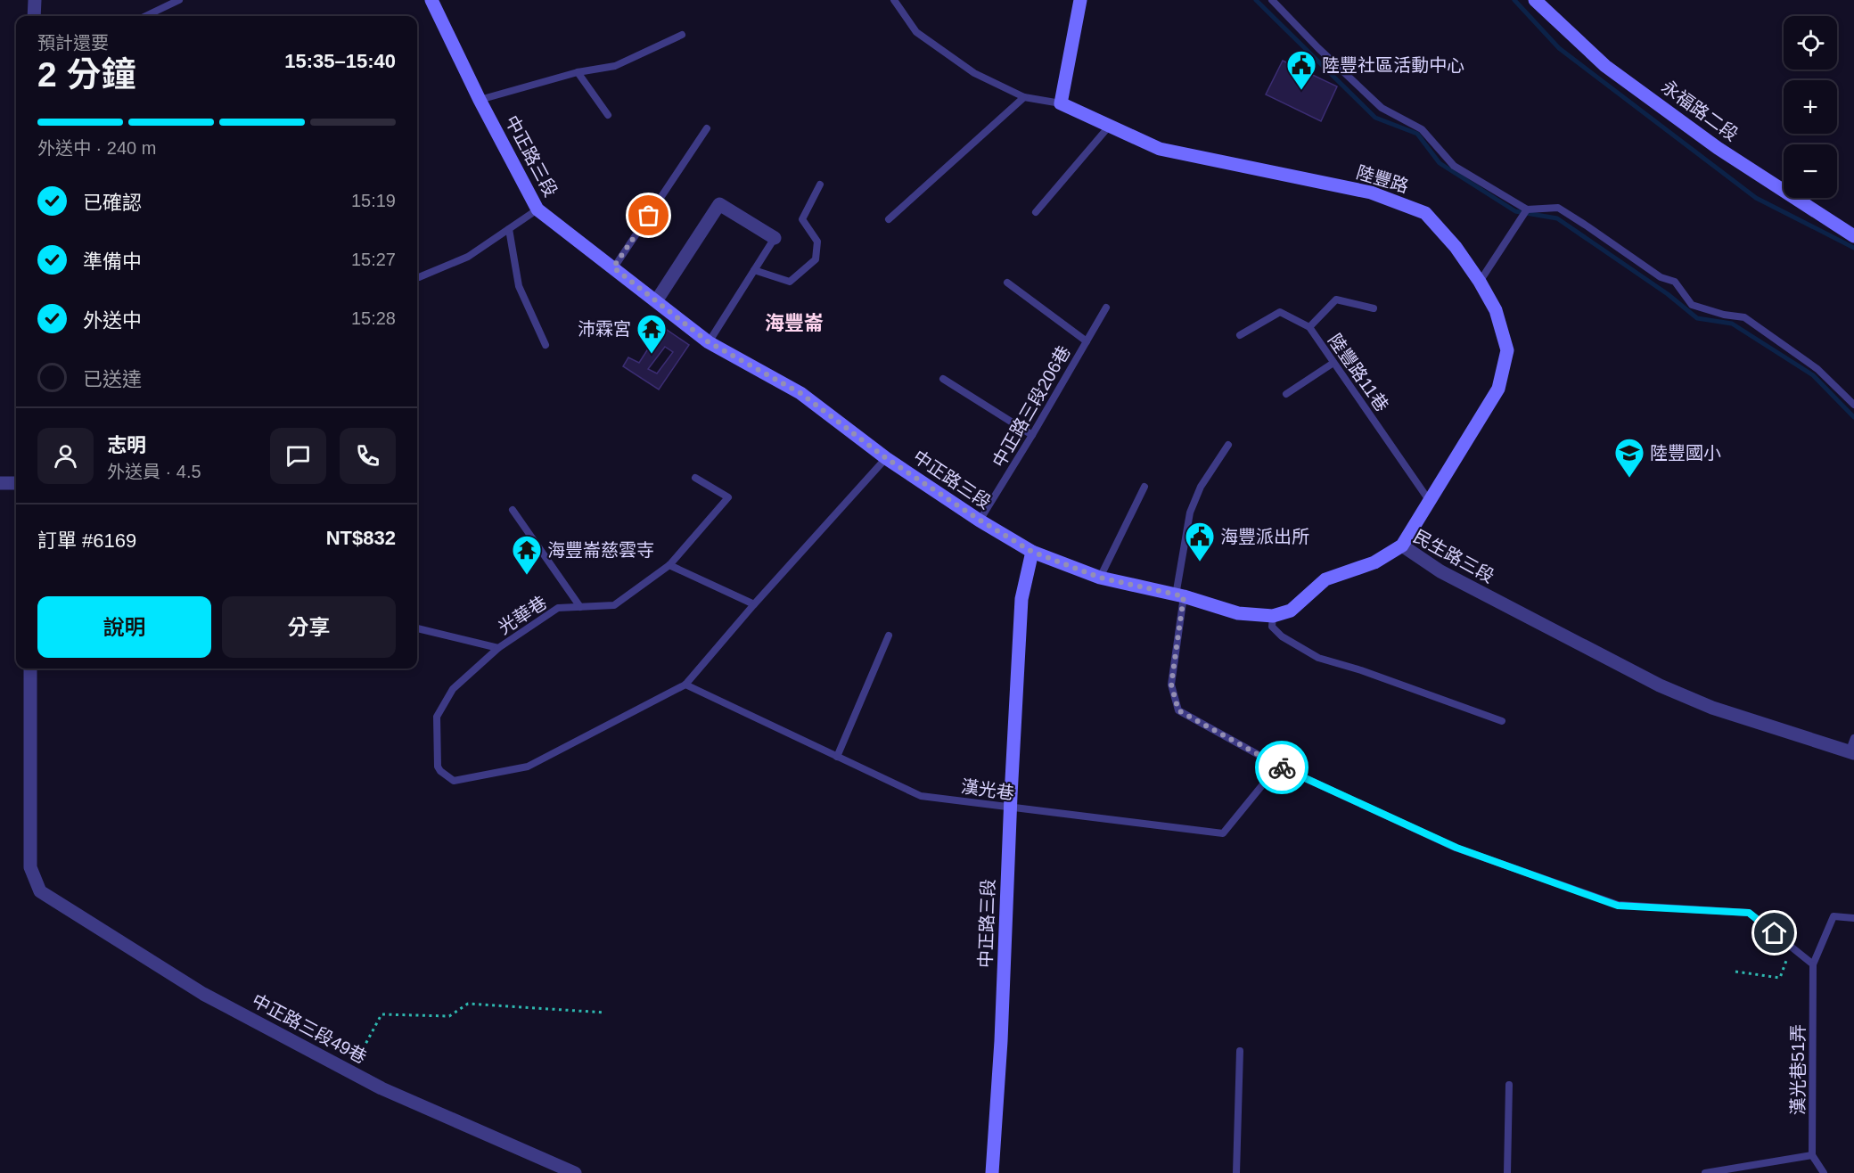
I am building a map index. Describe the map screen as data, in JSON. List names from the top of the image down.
{
  "streets": {
    "street": [
      "永福路二段",
      "中正路三段",
      "陸豐路",
      "民生路三段",
      "中正路三段49巷"
    ],
    "lane": [
      "陸豐路11巷",
      "中正路三段206巷",
      "光華巷",
      "漢光巷",
      "漢光巷51弄"
    ]
  },
  "crossings": [
    ["中正路三段", "中正路三段206巷"],
    ["中正路三段", "民生路三段"],
    ["中正路三段", "漢光巷"],
    ["陸豐路", "陸豐路11巷"],
    ["陸豐路", "民生路三段"]
  ],
  "districts": ["海豐崙"],
  "places": {
    "public building": ["陸豐社區活動中心", "海豐派出所"],
    "temple": ["沛霖宮", "海豐崙慈雲寺"],
    "school or university": ["陸豐國小"]
  },
  "page": {
    "map_buttons": ["+", "−"],
    "heading": ["2 分鐘", "預計還要", "15:35–15:40"],
    "panel": [
      "志明",
      "外送員 · 4.5",
      "訂單 #6169",
      "NT$832"
    ],
    "bar": "外送中 · 240 m",
    "list": [
      ["已確認", "15:19"],
      ["準備中", "15:27"],
      ["外送中", "15:28"],
      "已送達"
    ],
    "buttons": ["說明", "分享"]
  }
}
